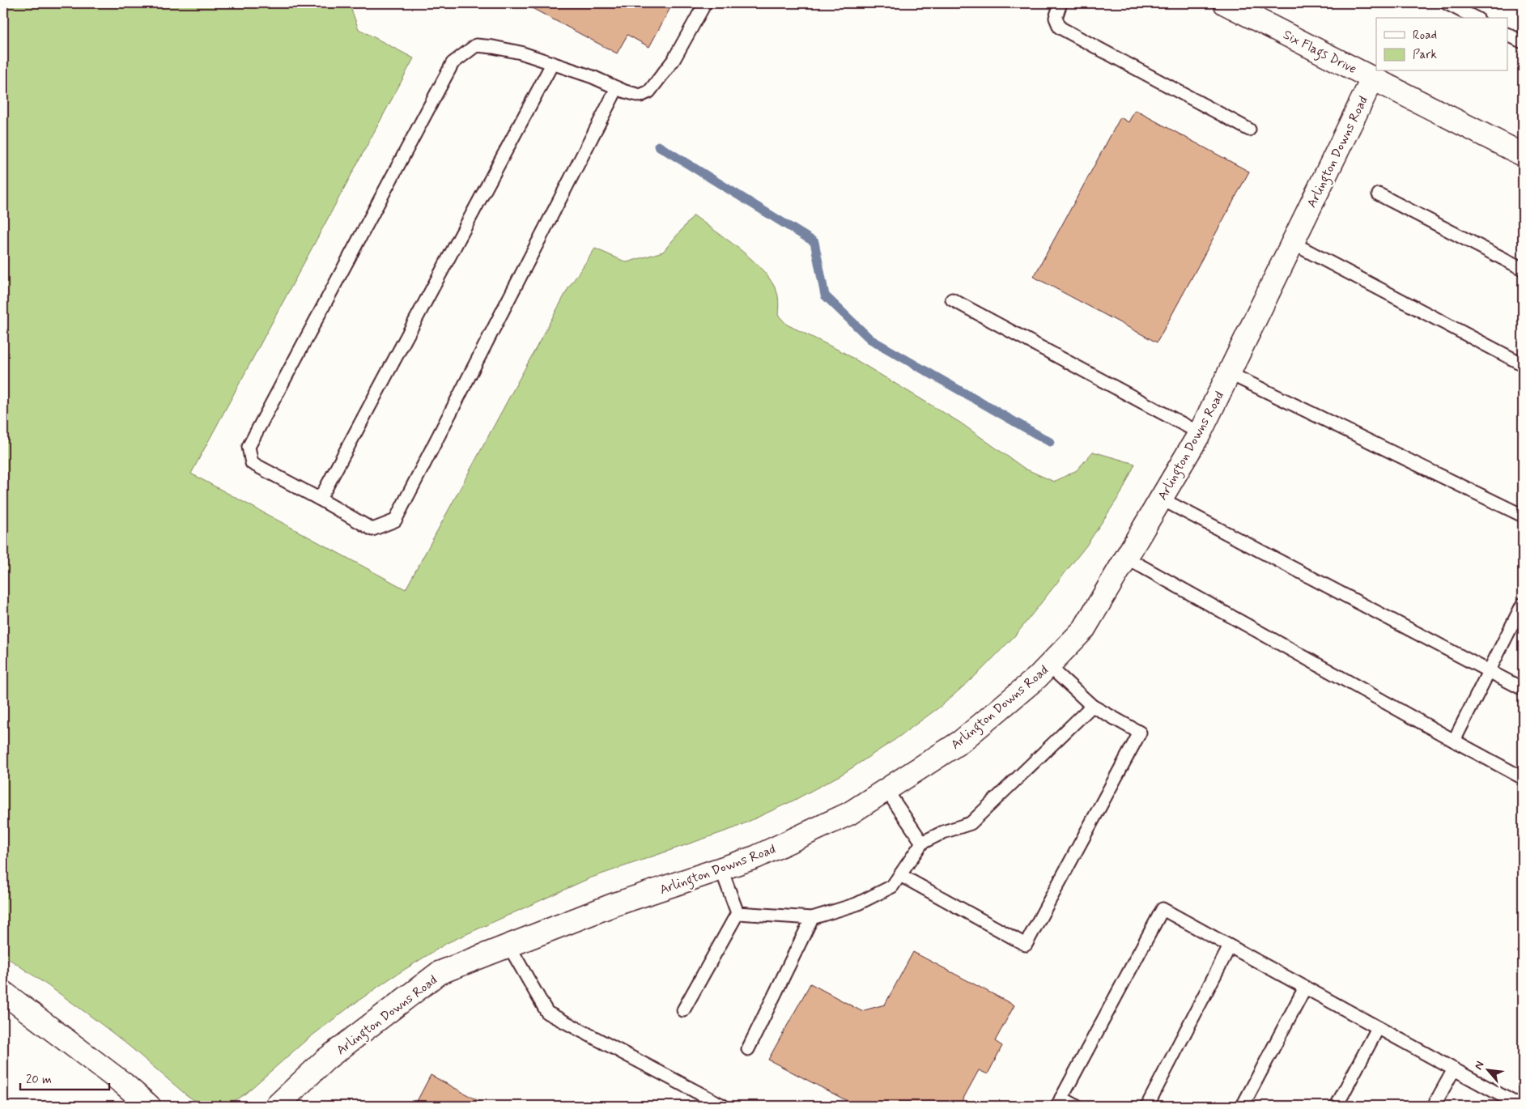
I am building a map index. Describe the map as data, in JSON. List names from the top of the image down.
{
  "streets": {
    "street": ["Six Flags Drive", "Arlington Downs Road"]
  },
  "crossings": [
    ["Six Flags Drive", "Arlington Downs Road"]
  ],
  "legend": ["Road", "Park"],
  "scale_bar": "20 m",
  "north": "top left"
}
